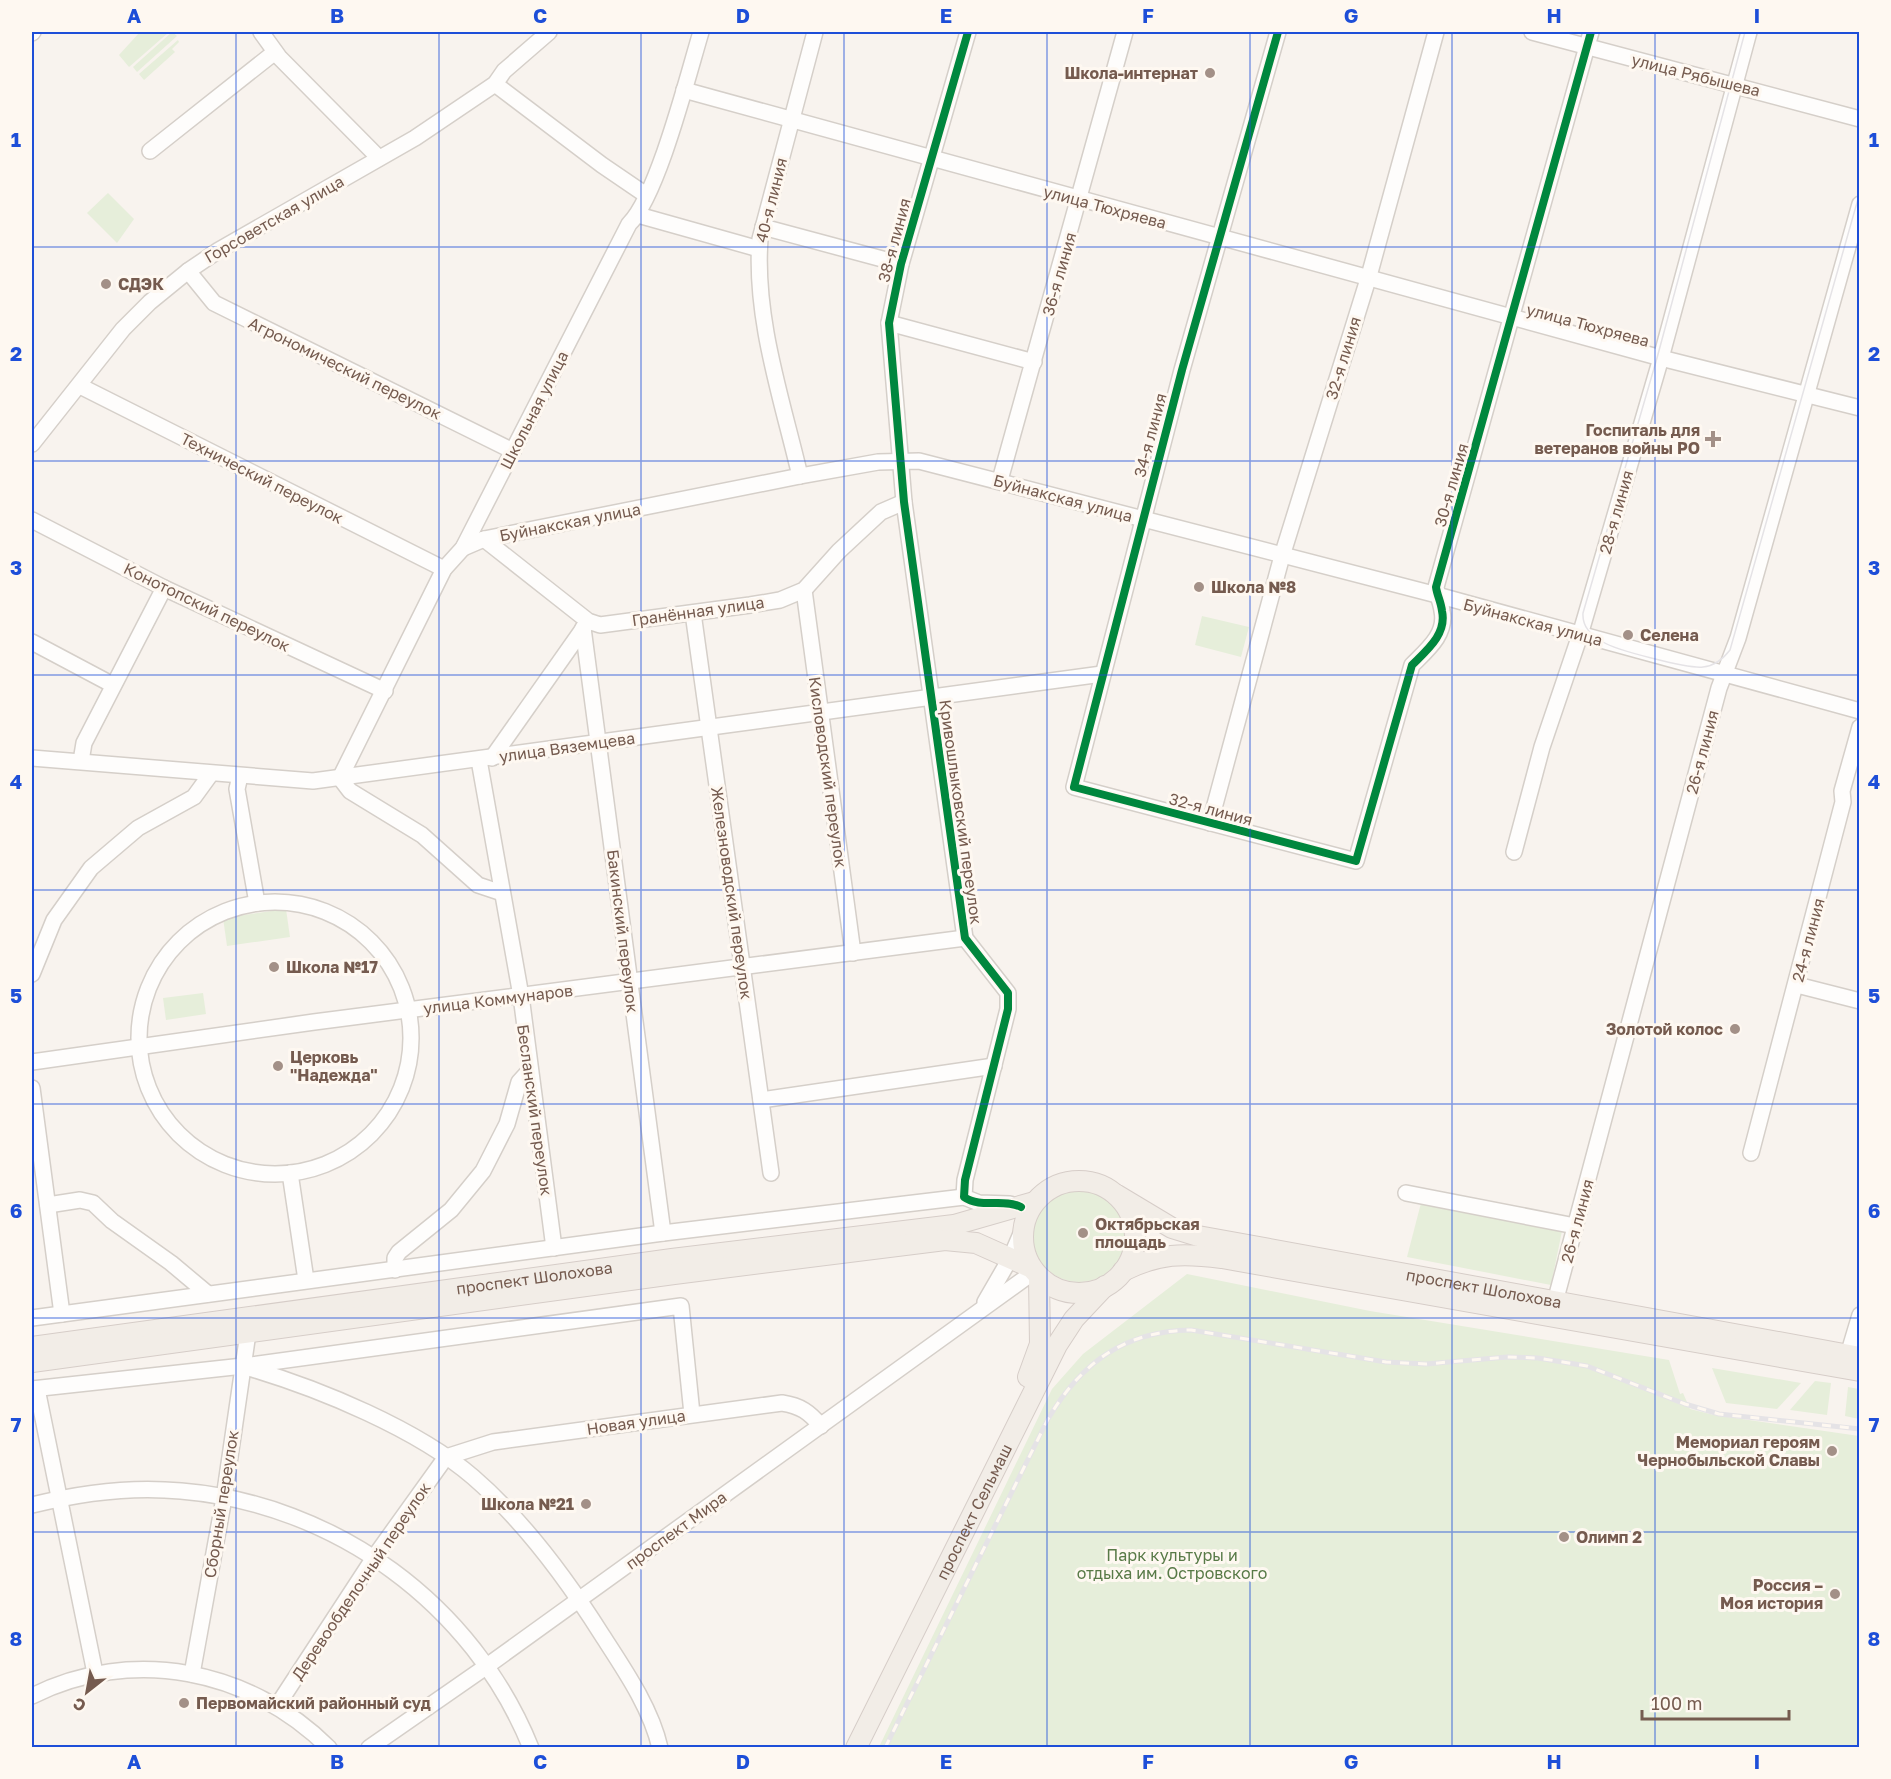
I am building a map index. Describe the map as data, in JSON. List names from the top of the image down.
{
  "streets": {
    "main road": ["проспект Шолохова", "проспект Сельмаш"],
    "street": [
      "улица Рябышева",
      "40-я линия",
      "улица Тюхряева",
      "Горсоветская улица",
      "38-я линия",
      "36-я линия",
      "32-я линия",
      "Агрономический переулок",
      "Школьная улица",
      "34-я линия",
      "Технический переулок",
      "30-я линия",
      "Буйнакская улица",
      "28-я линия",
      "Конотопский переулок",
      "Гранённая улица",
      "улица Вяземцева",
      "26-я линия",
      "Кисловодский переулок",
      "Кривошлыковский переулок",
      "Железноводский переулок",
      "Бакинский переулок",
      "24-я линия",
      "улица Коммунаров",
      "Бесланский переулок",
      "Новая улица",
      "Сборный переулок",
      "проспект Мира",
      "Деревообделочный переулок"
    ]
  },
  "crossings": [
    ["улица Рябышева", "30-я линия"],
    ["улица Рябышева", "28-я линия"],
    ["40-я линия", "улица Тюхряева"],
    ["40-я линия", "Буйнакская улица"],
    ["улица Тюхряева", "38-я линия"],
    ["улица Тюхряева", "36-я линия"],
    ["улица Тюхряева", "32-я линия"],
    ["улица Тюхряева", "Школьная улица"],
    ["улица Тюхряева", "34-я линия"],
    ["улица Тюхряева", "30-я линия"],
    ["улица Тюхряева", "28-я линия"],
    ["улица Тюхряева", "26-я линия"],
    ["Горсоветская улица", "Агрономический переулок"],
    ["Горсоветская улица", "Технический переулок"],
    ["38-я линия", "Буйнакская улица"],
    ["38-я линия", "Кривошлыковский переулок"],
    ["36-я линия", "Буйнакская улица"],
    ["32-я линия", "34-я линия"],
    ["32-я линия", "30-я линия"],
    ["32-я линия", "Буйнакская улица"],
    ["Агрономический переулок", "Школьная улица"],
    ["Школьная улица", "Технический переулок"],
    ["Школьная улица", "Буйнакская улица"],
    ["Школьная улица", "Конотопский переулок"],
    ["Школьная улица", "улица Вяземцева"],
    ["34-я линия", "Буйнакская улица"],
    ["34-я линия", "улица Вяземцева"],
    ["30-я линия", "Буйнакская улица"],
    ["Буйнакская улица", "28-я линия"],
    ["Буйнакская улица", "26-я линия"],
    ["Буйнакская улица", "Кривошлыковский переулок"],
    ["Гранённая улица", "Кисловодский переулок"],
    ["Гранённая улица", "Железноводский переулок"],
    ["Гранённая улица", "Бакинский переулок"],
    ["улица Вяземцева", "Кисловодский переулок"],
    ["улица Вяземцева", "Кривошлыковский переулок"],
    ["улица Вяземцева", "Железноводский переулок"],
    ["улица Вяземцева", "Бакинский переулок"],
    ["улица Вяземцева", "Бесланский переулок"],
    ["26-я линия", "проспект Шолохова"],
    ["Кисловодский переулок", "улица Коммунаров"],
    ["Кривошлыковский переулок", "улица Коммунаров"],
    ["Кривошлыковский переулок", "проспект Шолохова"],
    ["Железноводский переулок", "улица Коммунаров"],
    ["Бакинский переулок", "улица Коммунаров"],
    ["улица Коммунаров", "Бесланский переулок"],
    ["проспект Шолохова", "Сборный переулок"],
    ["проспект Шолохова", "проспект Сельмаш"],
    ["проспект Шолохова", "проспект Мира"],
    ["Новая улица", "проспект Мира"],
    ["Новая улица", "Деревообделочный переулок"],
    ["проспект Сельмаш", "проспект Мира"]
  ],
  "parks": ["Парк культуры и отдыха им. Островского"],
  "places": {
    "other": [
      "Школа-интернат",
      "СДЭК",
      "Школа №8",
      "Селена",
      "Школа №17",
      "Золотой колос",
      "Церковь \"Надежда\"",
      "Октябрьская площадь",
      "Мемориал героям Чернобыльской Славы",
      "Школа №21",
      "Олимп 2",
      "Россия – Моя история",
      "Первомайский районный суд"
    ],
    "health": ["Госпиталь для ветеранов войны РО"]
  },
  "scale_bar": "100 m",
  "north": "bottom left",
  "grid": {
    "columns": [
      "A",
      "B",
      "C",
      "D",
      "E",
      "F",
      "G",
      "H",
      "I"
    ],
    "rows": [
      "1",
      "2",
      "3",
      "4",
      "5",
      "6",
      "7",
      "8"
    ]
  }
}
